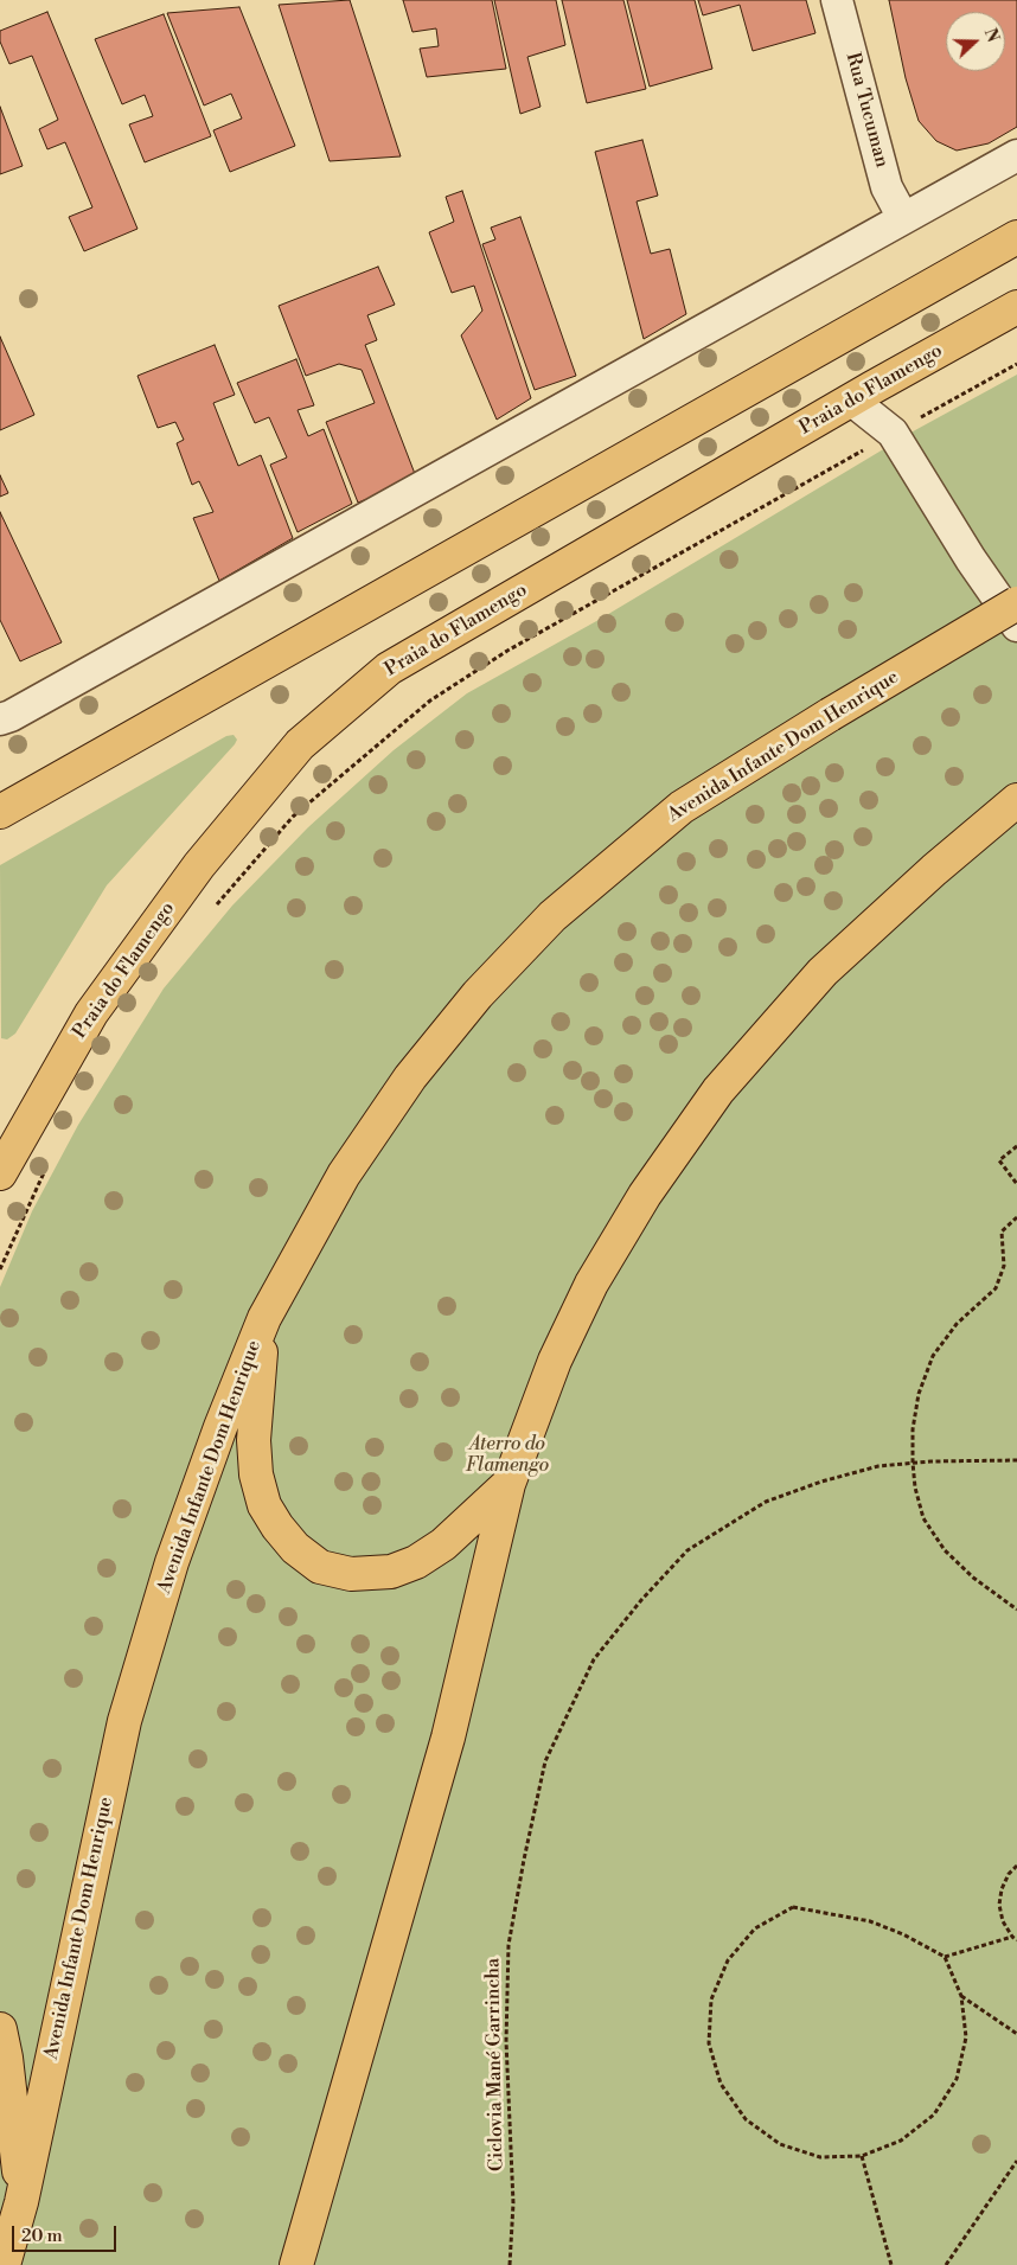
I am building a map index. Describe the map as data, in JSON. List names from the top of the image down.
{
  "streets": {
    "main road": ["Praia do Flamengo", "Avenida Infante Dom Henrique"],
    "street": ["Rua Tucuman"],
    "path": ["Ciclovia Mané Garrincha"]
  },
  "parks": ["Aterro do Flamengo"],
  "scale_bar": "20 m",
  "north": "right"
}
